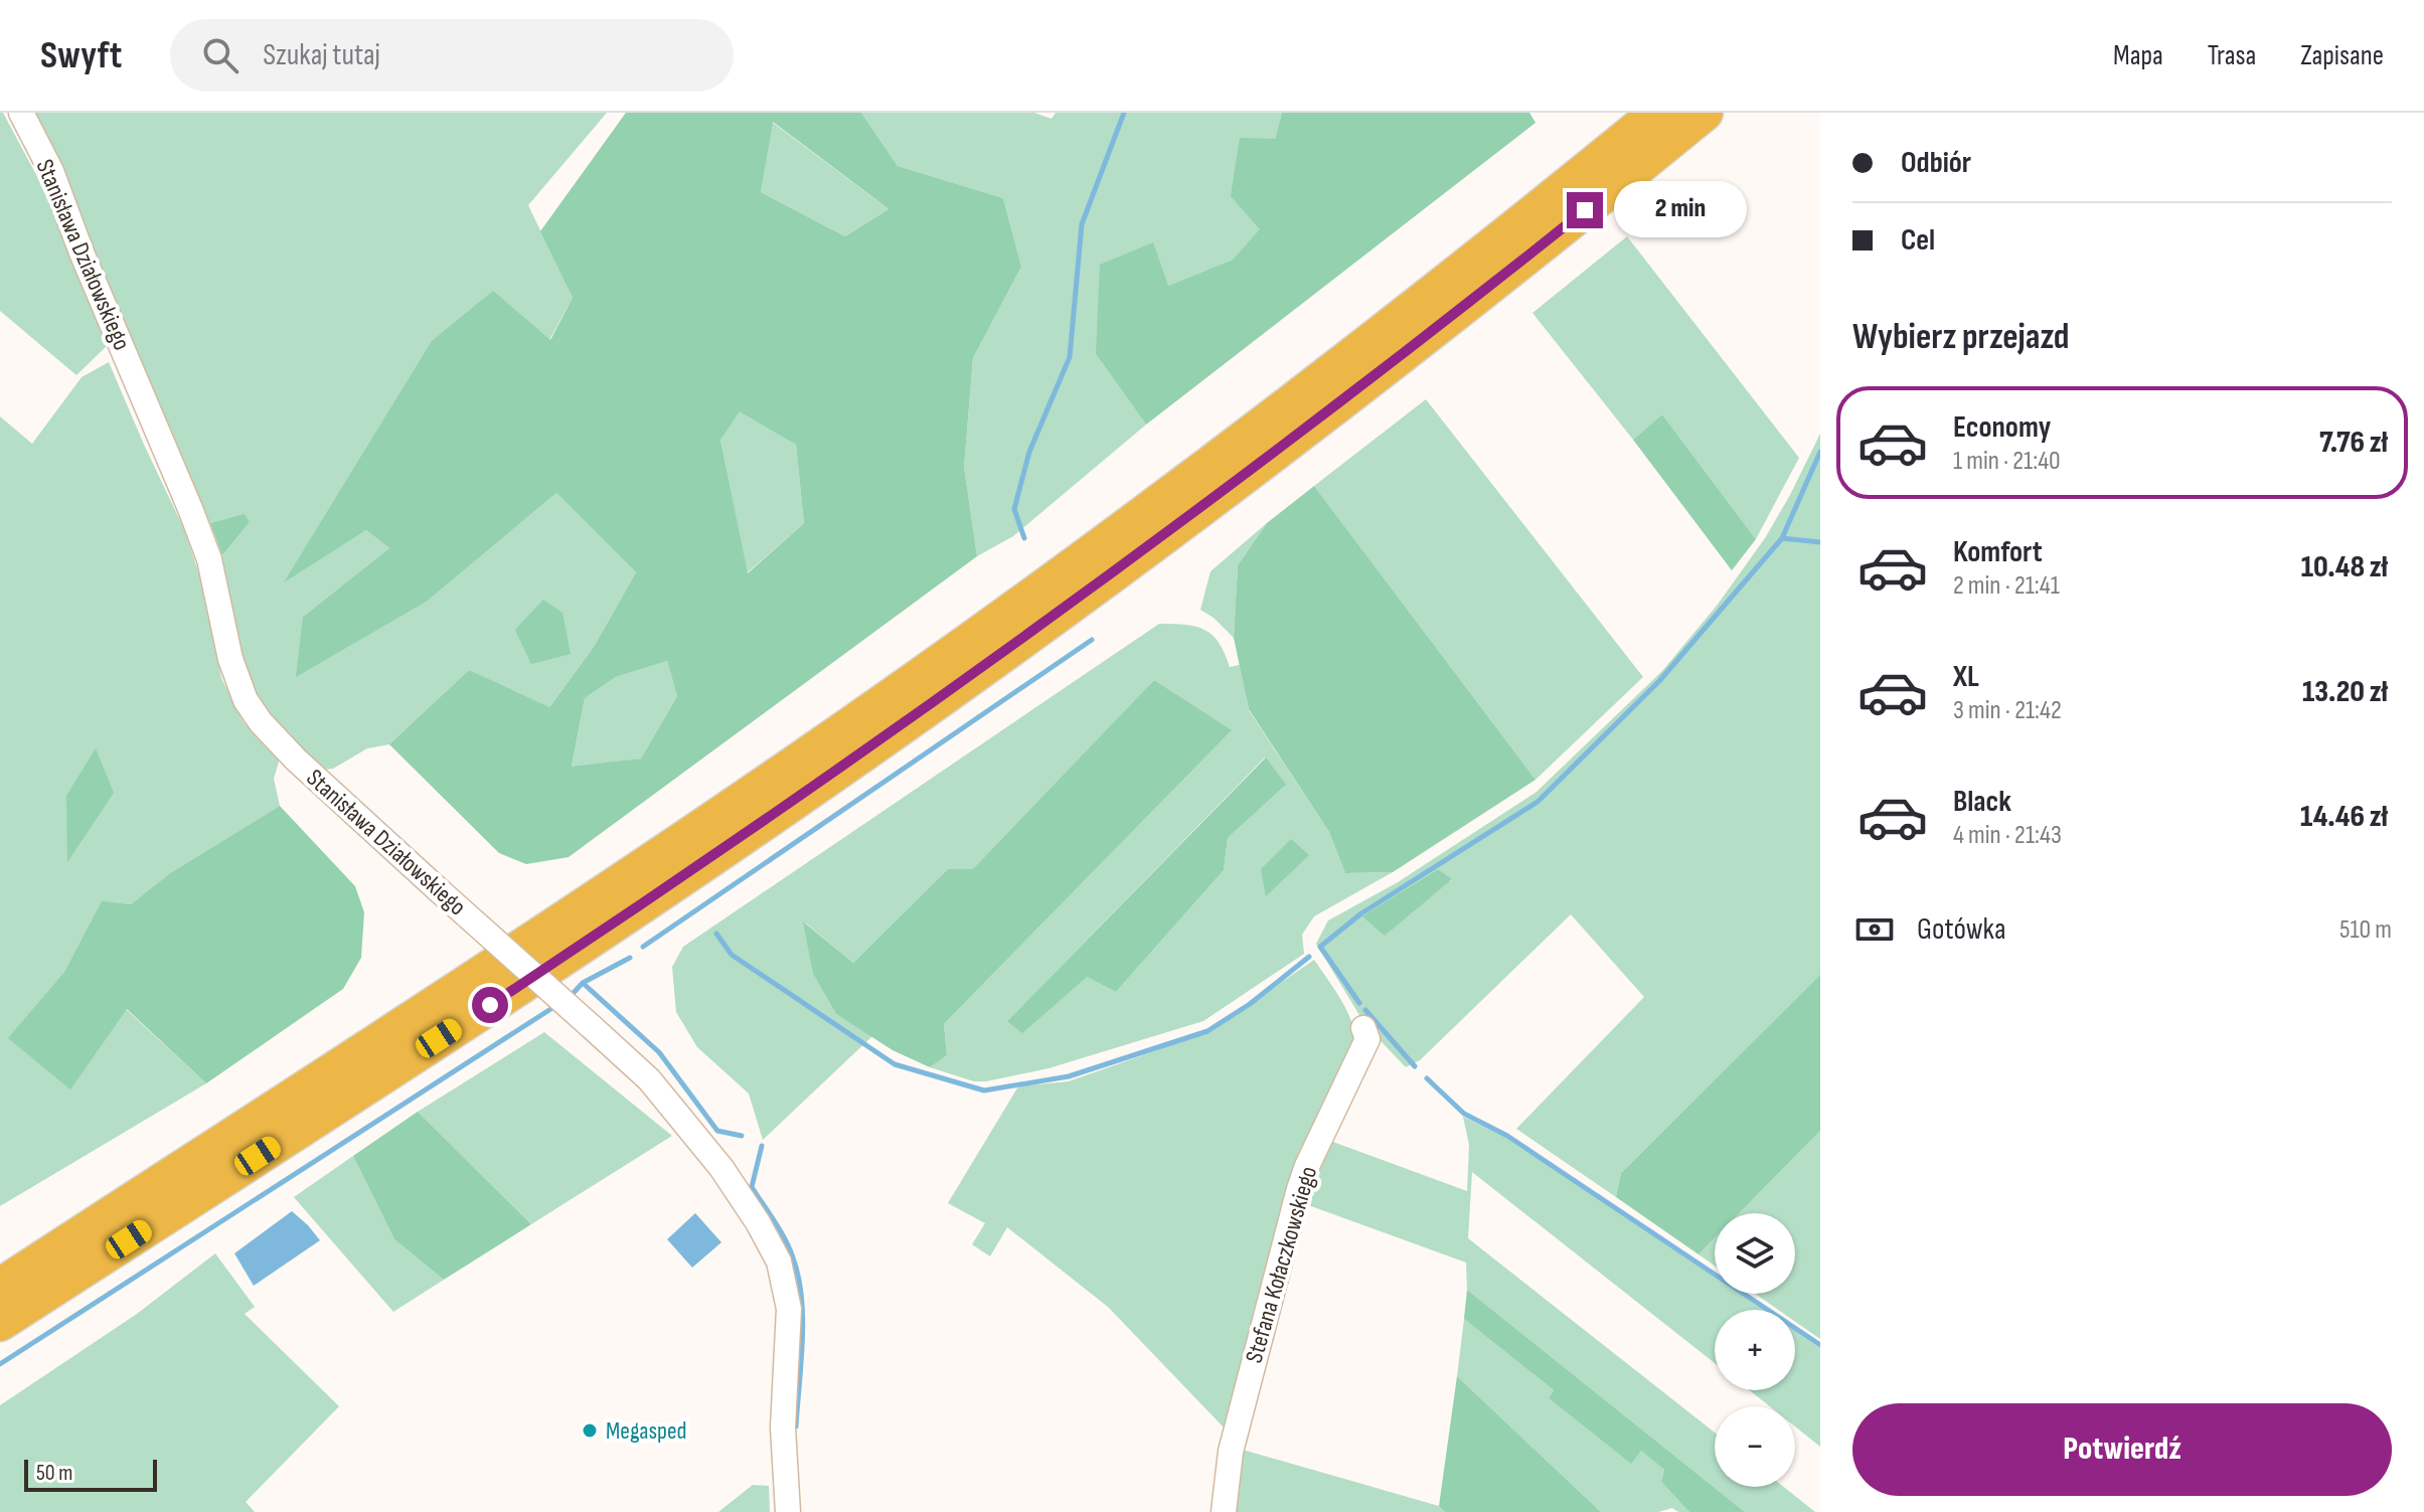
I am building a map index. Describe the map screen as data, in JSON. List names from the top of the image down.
{
  "streets": {
    "street": ["Stanisława Działowskiego", "Stefana Kołaczkowskiego"]
  },
  "places": ["Megasped"],
  "scale_bar": "50 m",
  "page": {
    "header": "Swyft",
    "search": "Szukaj tutaj",
    "nav": ["Mapa", "Trasa", "Zapisane"],
    "banner": ["Odbiór", "Cel"],
    "bubble": "2 min",
    "heading": "Wybierz przejazd",
    "list": [
      {
        "name": "Economy",
        "note": "1 min · 21:40",
        "value": "7.76 zł"
      },
      {
        "name": "Komfort",
        "note": "2 min · 21:41",
        "value": "10.48 zł"
      },
      {
        "name": "XL",
        "note": "3 min · 21:42",
        "value": "13.20 zł"
      },
      {
        "name": "Black",
        "note": "4 min · 21:43",
        "value": "14.46 zł"
      }
    ],
    "pay": ["Gotówka", "510 m"],
    "map_buttons": ["+", "−"],
    "buttons": "Potwierdź",
    "scale": "50 m"
  }
}
